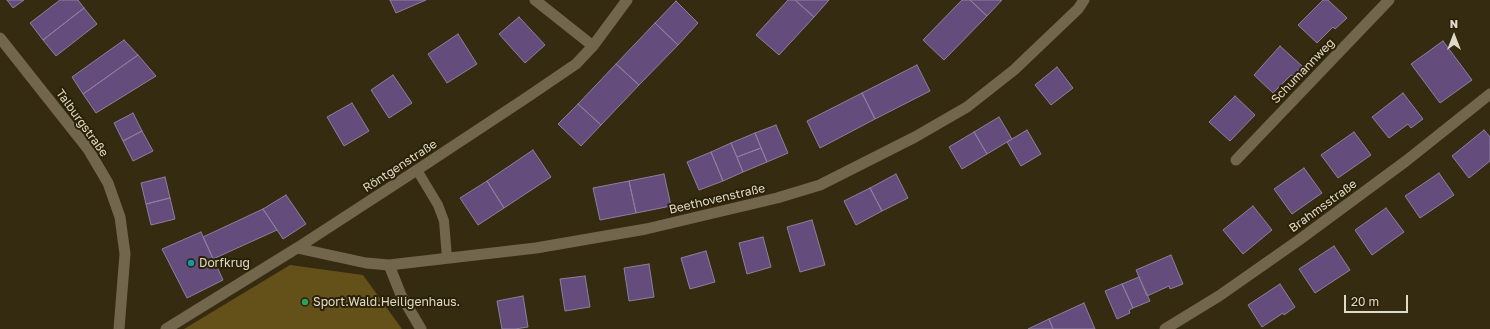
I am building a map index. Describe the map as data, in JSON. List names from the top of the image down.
{
  "streets": {
    "street": [
      "Schumannweg",
      "Talburgstraße",
      "Röntgenstraße",
      "Beethovenstraße",
      "Brahmsstraße"
    ]
  },
  "crossings": [
    ["Röntgenstraße", "Beethovenstraße"]
  ],
  "places": ["Dorfkrug", "Sport.Wald.Heiligenhaus."],
  "scale_bar": "20 m",
  "north": "top"
}
